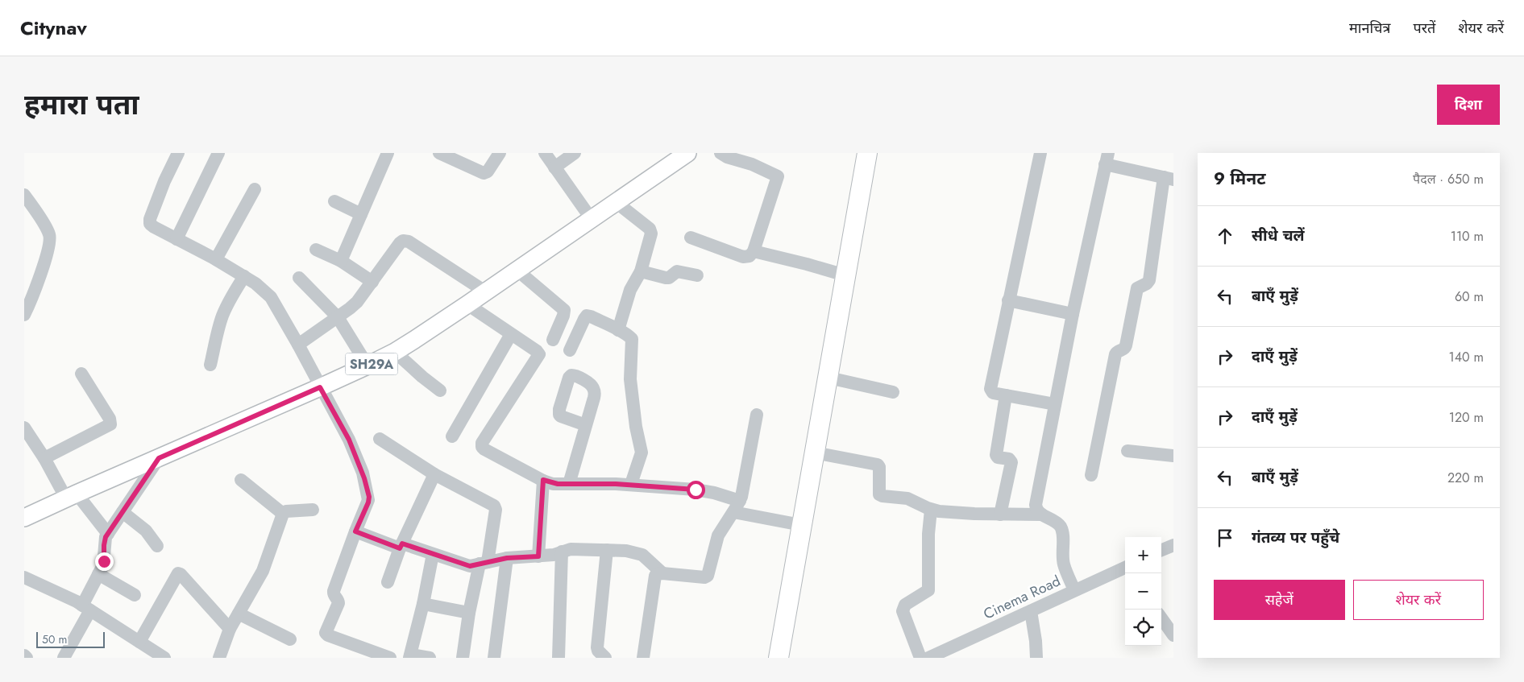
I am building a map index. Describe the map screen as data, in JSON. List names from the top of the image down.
{
  "streets": {
    "main road": ["SH29A"],
    "street": ["Cinema Road"]
  },
  "scale_bar": "50 m",
  "page": {
    "header": "Citynav",
    "nav": ["मानचित्र", "परतें", "शेयर करें"],
    "title": "हमारा पता",
    "buttons": [
      "दिशा",
      ["सहेजें", "शेयर करें"]
    ],
    "heading": ["9 मिनट", "पैदल · 650 m"],
    "list": [
      ["सीधे चलें", "110 m"],
      ["बाएँ मुड़ें", "60 m"],
      ["दाएँ मुड़ें", "140 m"],
      ["दाएँ मुड़ें", "120 m"],
      ["बाएँ मुड़ें", "220 m"],
      "गंतव्य पर पहुँचे"
    ],
    "map_buttons": ["+", "−"],
    "scale": "50 m"
  }
}
